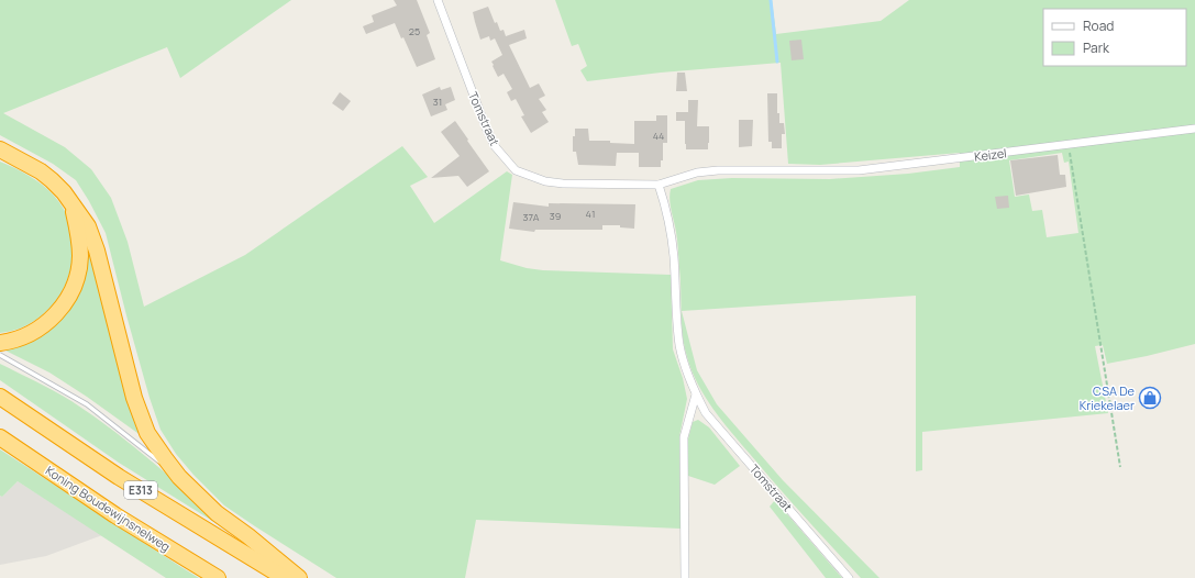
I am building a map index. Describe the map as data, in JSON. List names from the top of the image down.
{
  "streets": {
    "highway": ["E313", "Koning Boudewijnsnelweg"],
    "street": ["Tomstraat", "Keizel"]
  },
  "crossings": [
    ["Tomstraat", "Keizel"]
  ],
  "places": {
    "shop": ["CSA De Kriekelaer"]
  },
  "house_numbers": [
    "25",
    "31",
    "44",
    "41",
    "39",
    "37A"
  ],
  "legend": ["Road", "Park"]
}
